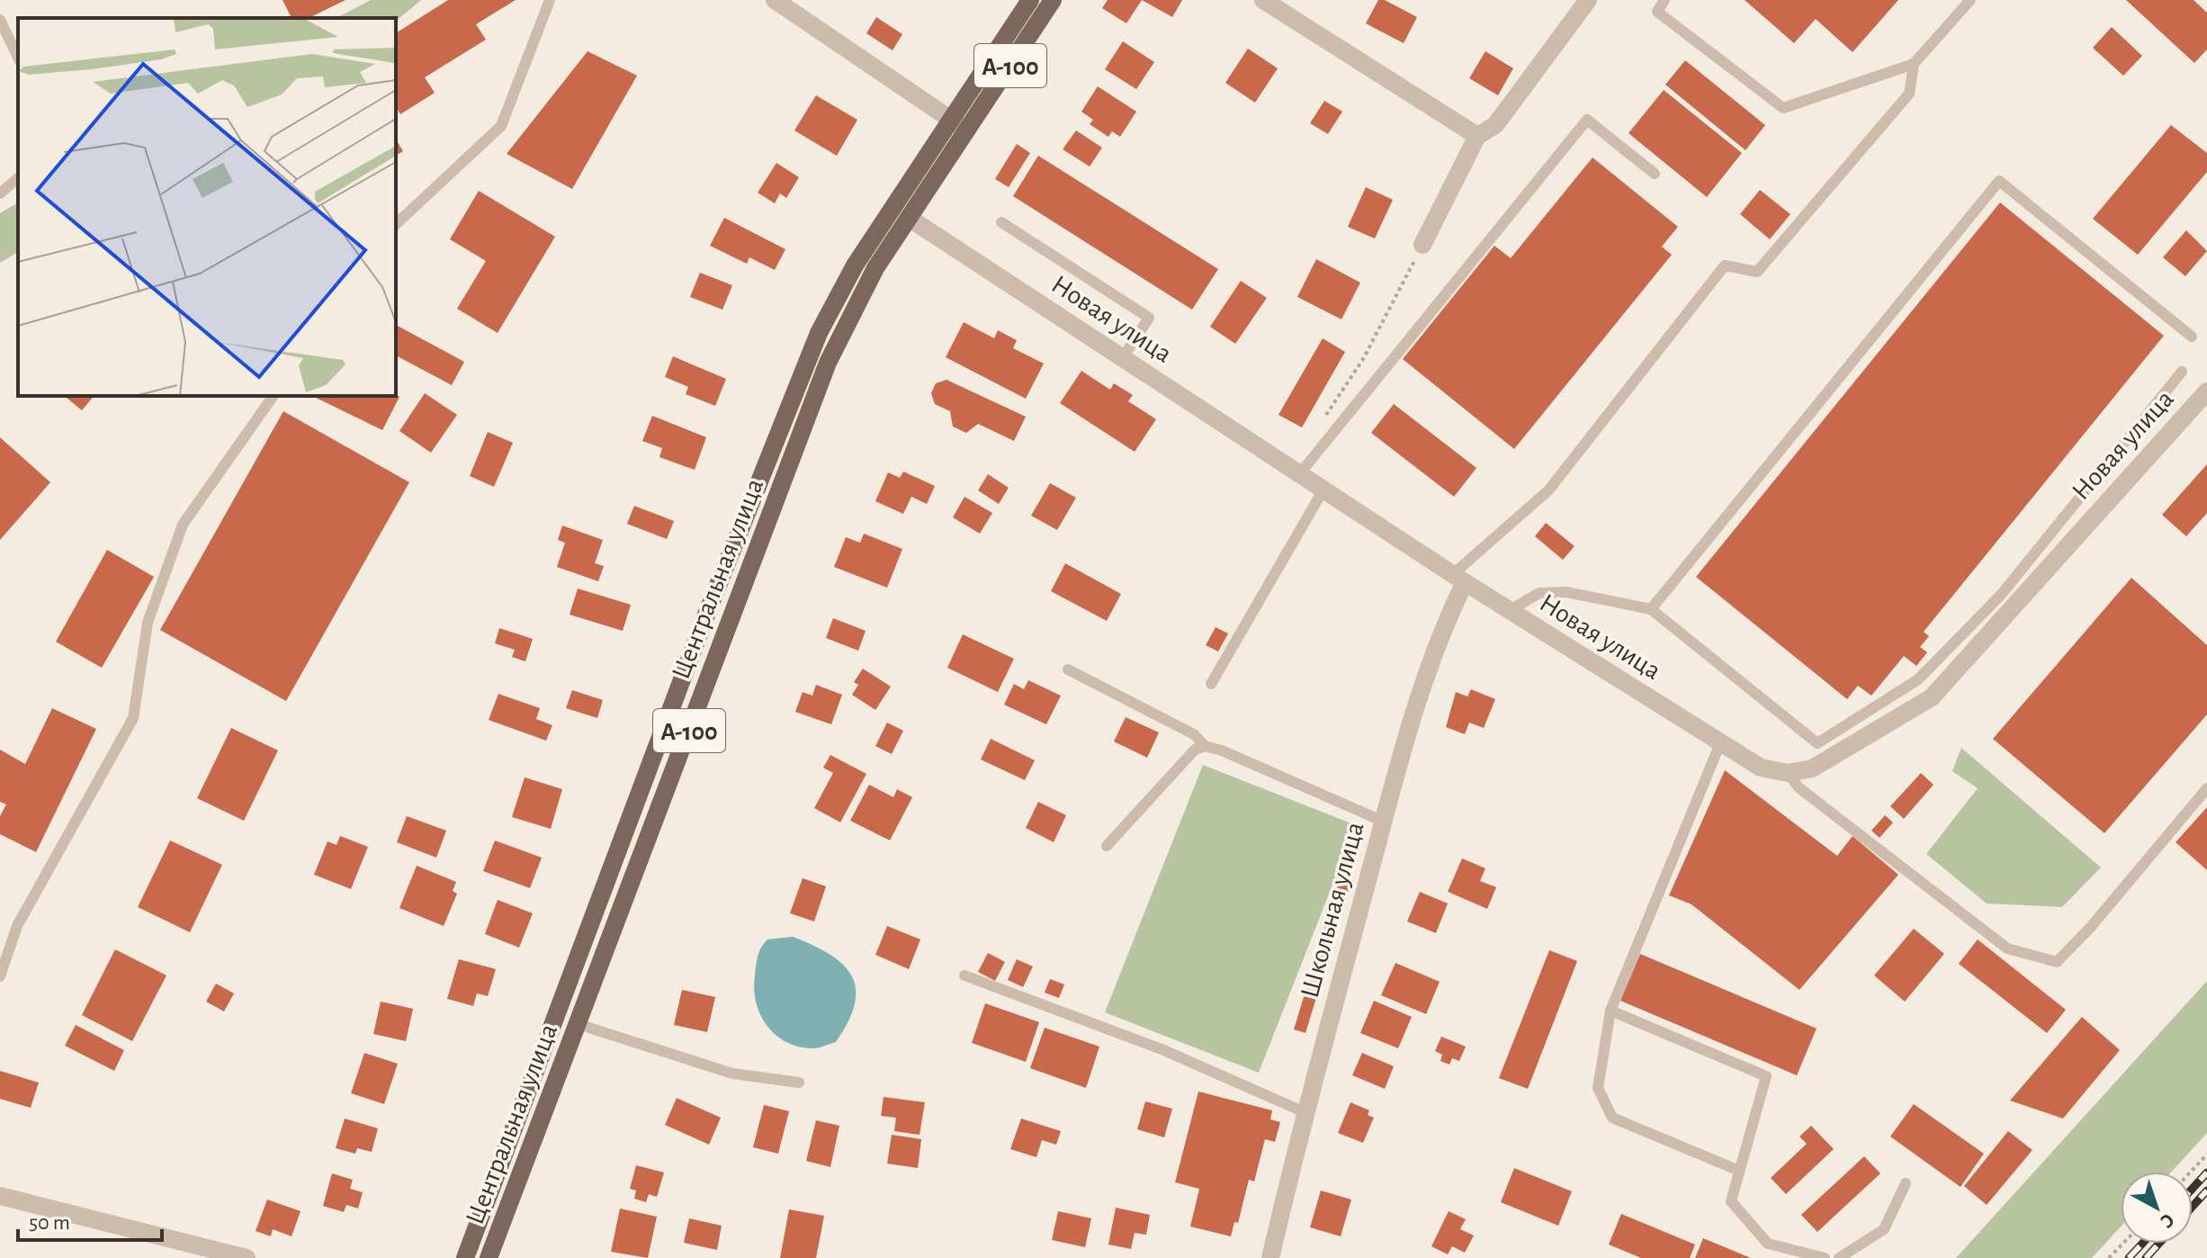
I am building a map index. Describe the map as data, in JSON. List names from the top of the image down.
{
  "streets": {
    "main road": ["А-100", "Центральная улица"],
    "street": ["Новая улица", "Школьная улица"]
  },
  "crossings": [
    ["Новая улица", "Центральная улица"],
    ["Новая улица", "Школьная улица"]
  ],
  "scale_bar": "50 m",
  "north": "bottom right"
}
